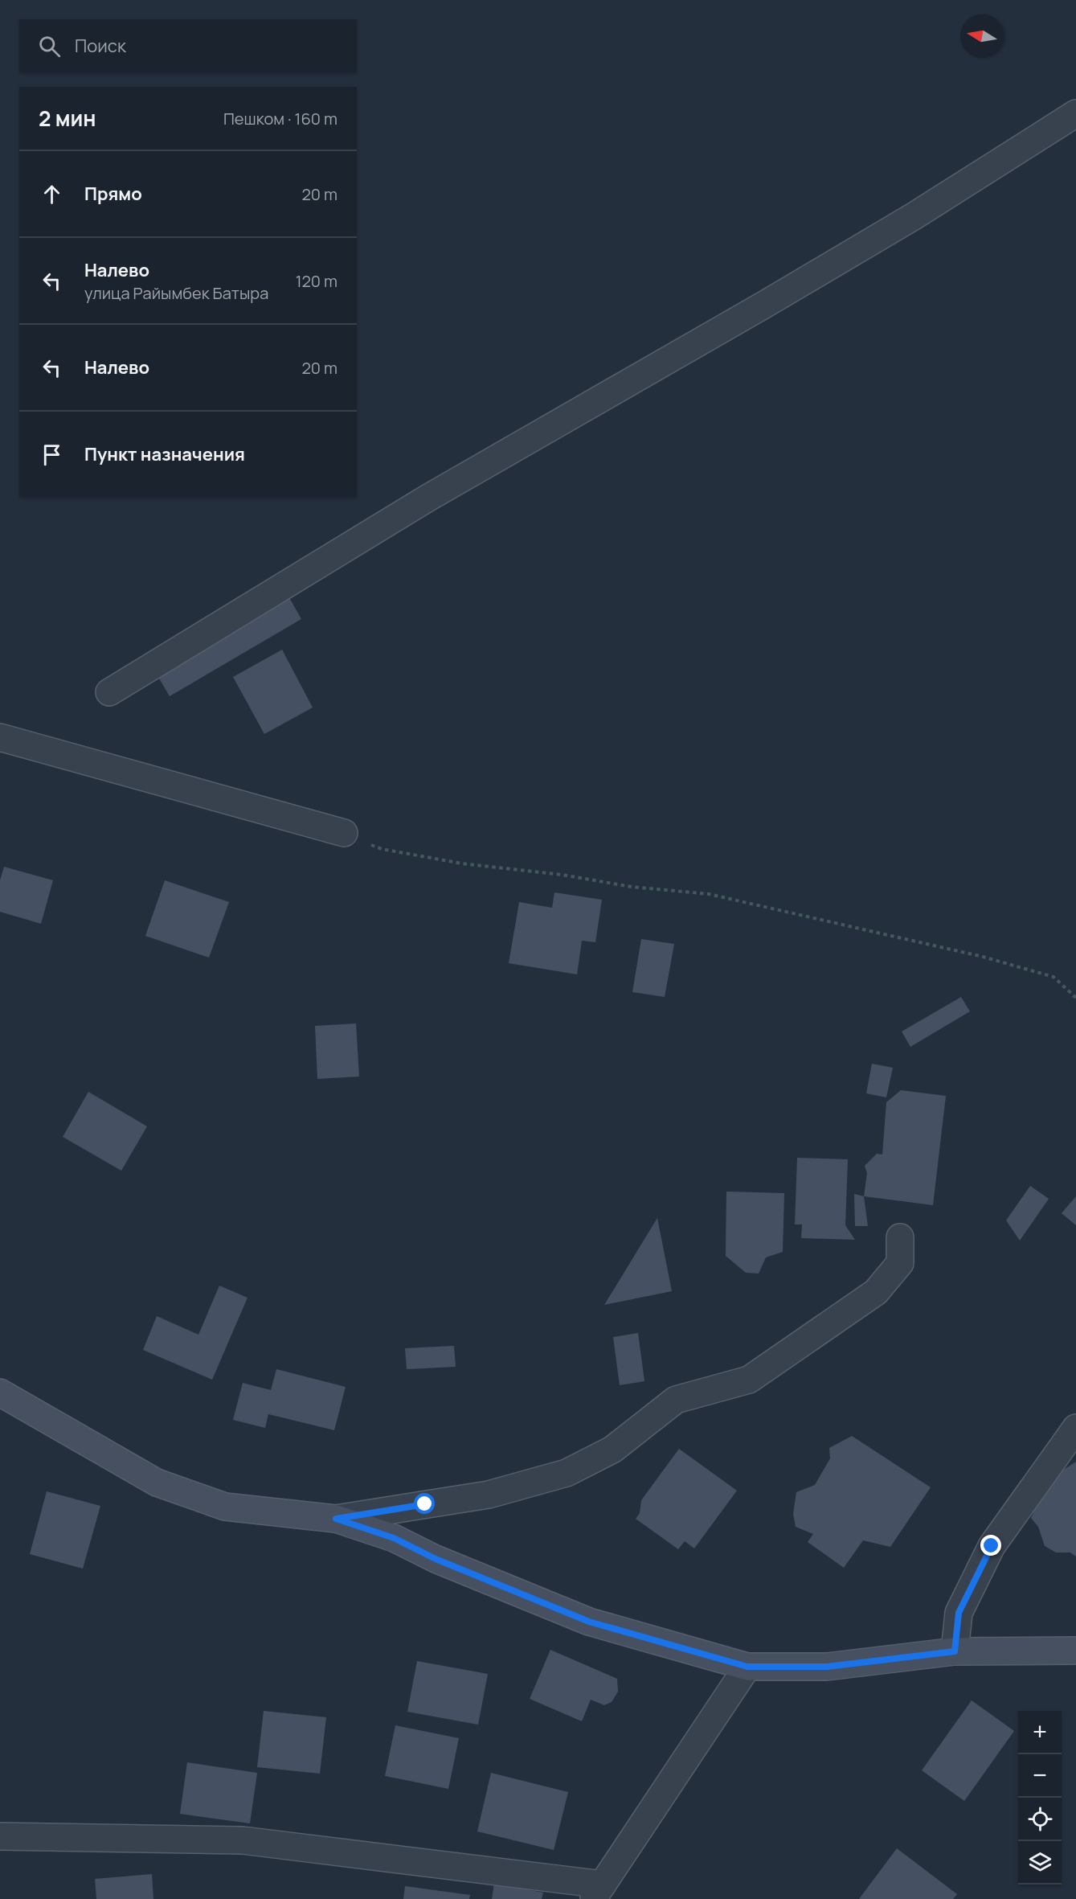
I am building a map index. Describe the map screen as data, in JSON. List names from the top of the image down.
{
  "north": "left",
  "page": {
    "search": "Поиск",
    "heading": ["2 мин", "Пешком · 160 m"],
    "list": [
      ["Прямо", "20 m"],
      ["Налево", "улица Райымбек Батыра", "120 m"],
      ["Налево", "20 m"],
      "Пункт назначения"
    ],
    "map_buttons": ["+", "−"]
  }
}
